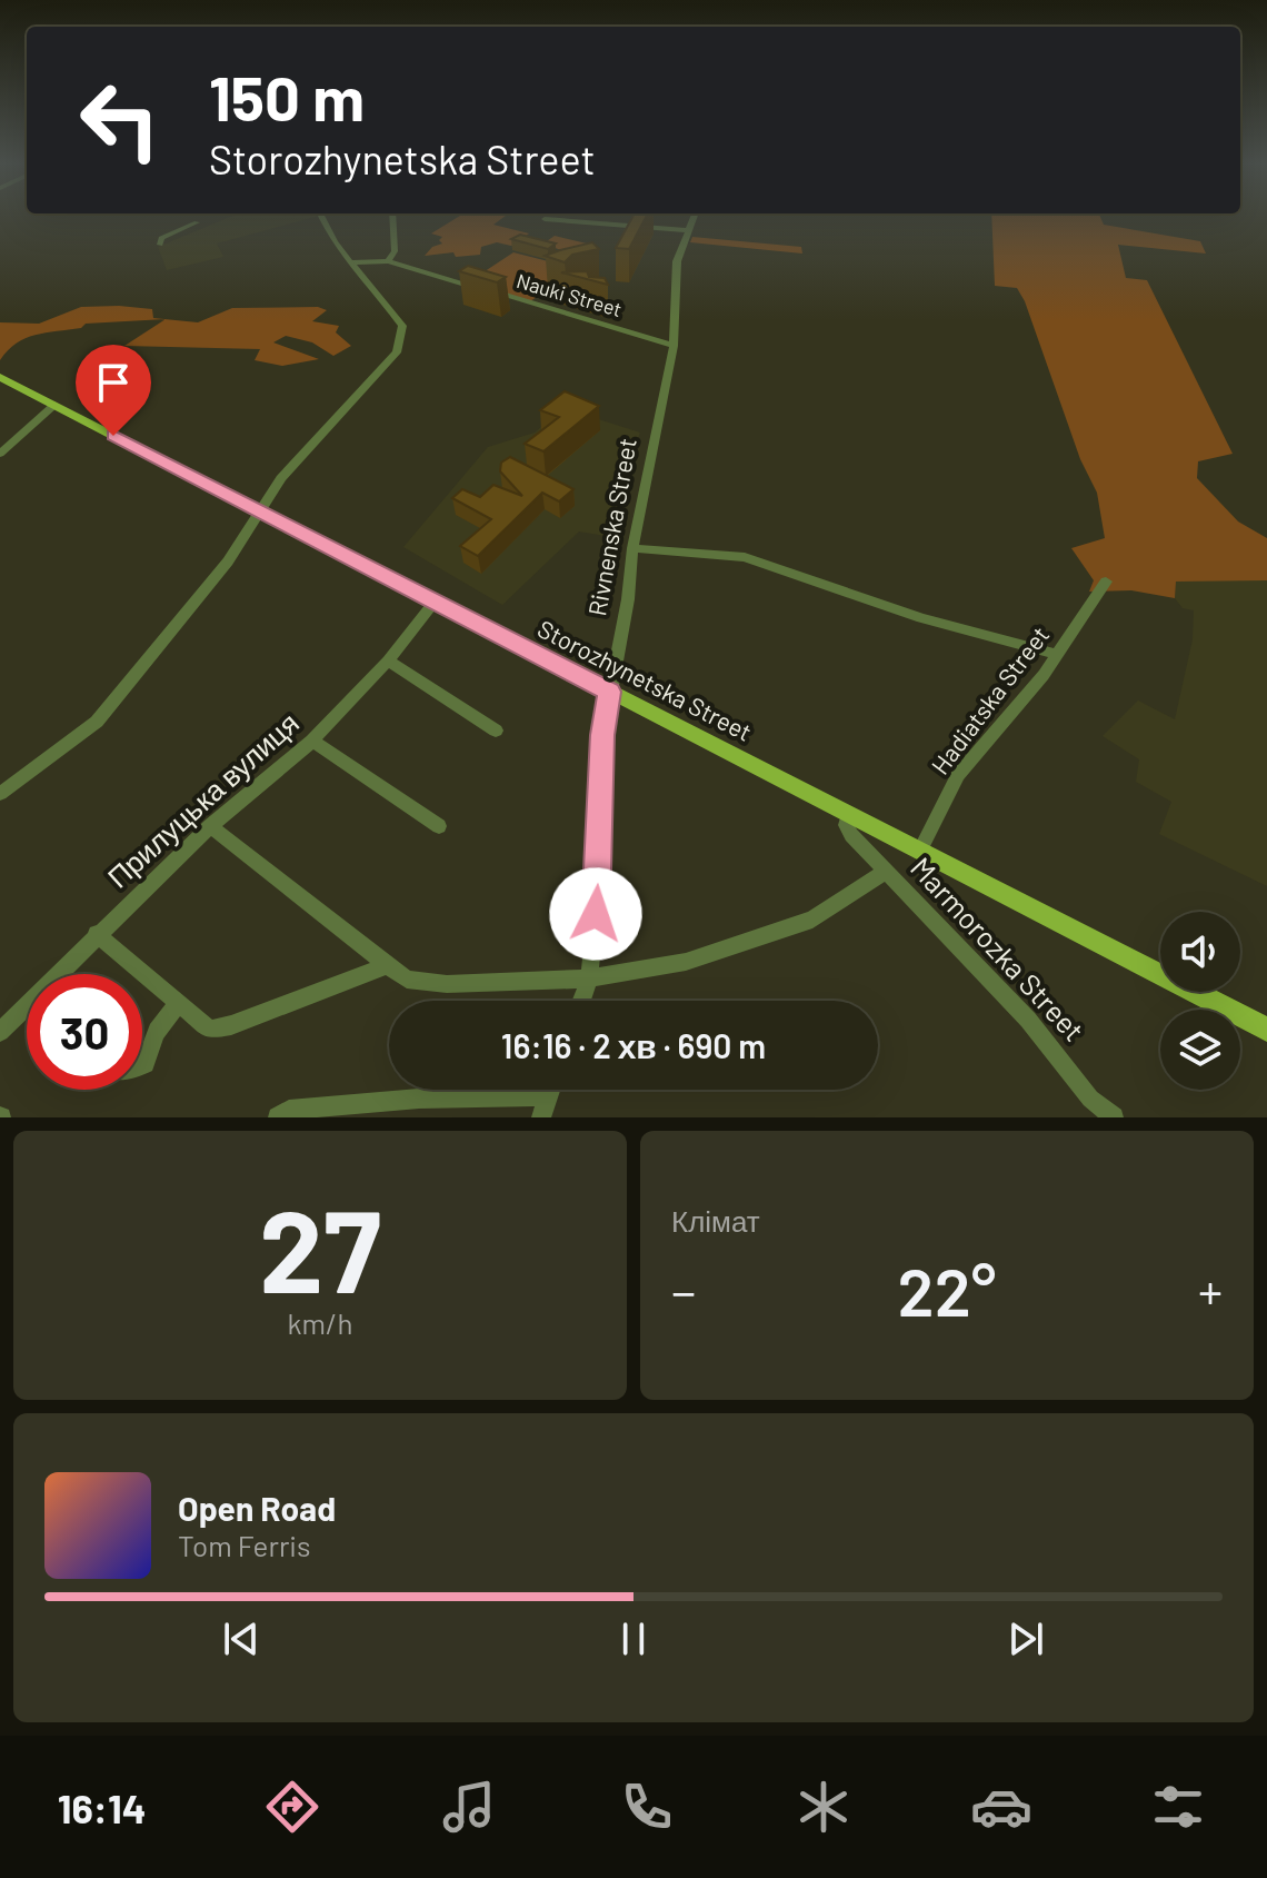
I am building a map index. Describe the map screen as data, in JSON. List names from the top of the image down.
{
  "streets": {
    "main road": ["Storozhynetska Street"],
    "street": [
      "Nauki Street",
      "Rivnenska Street",
      "Hadiatska Street",
      "Прилуцька вулиця",
      "Marmorozka Street"
    ]
  },
  "crossings": [
    ["Nauki Street", "Rivnenska Street"],
    ["Rivnenska Street", "Storozhynetska Street"],
    ["Storozhynetska Street", "Hadiatska Street"],
    ["Storozhynetska Street", "Прилуцька вулиця"],
    ["Storozhynetska Street", "Marmorozka Street"]
  ],
  "page": {
    "turn": ["150 m", "Storozhynetska Street"],
    "limit": "30",
    "trip": "16:16 · 2 хв · 690 m",
    "tile": [
      ["27", "km/h"],
      "Клімат"
    ],
    "heat": ["−", "22°", "+"],
    "song": ["Open Road", "Tom Ferris"],
    "tabs": "16:14"
  }
}
